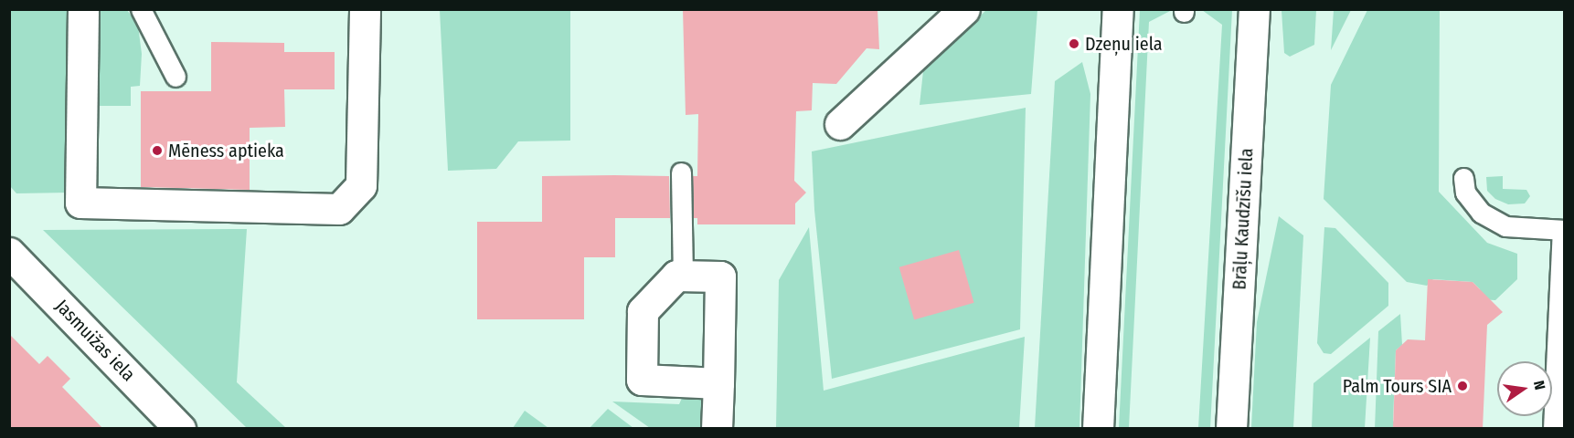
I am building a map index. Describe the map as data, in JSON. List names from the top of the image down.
{
  "streets": {
    "street": ["Brāļu Kaudzīšu iela", "Jasmuižas iela"]
  },
  "places": ["Dzeņu iela", "Mēness aptieka", "Palm Tours SIA"],
  "north": "right"
}
